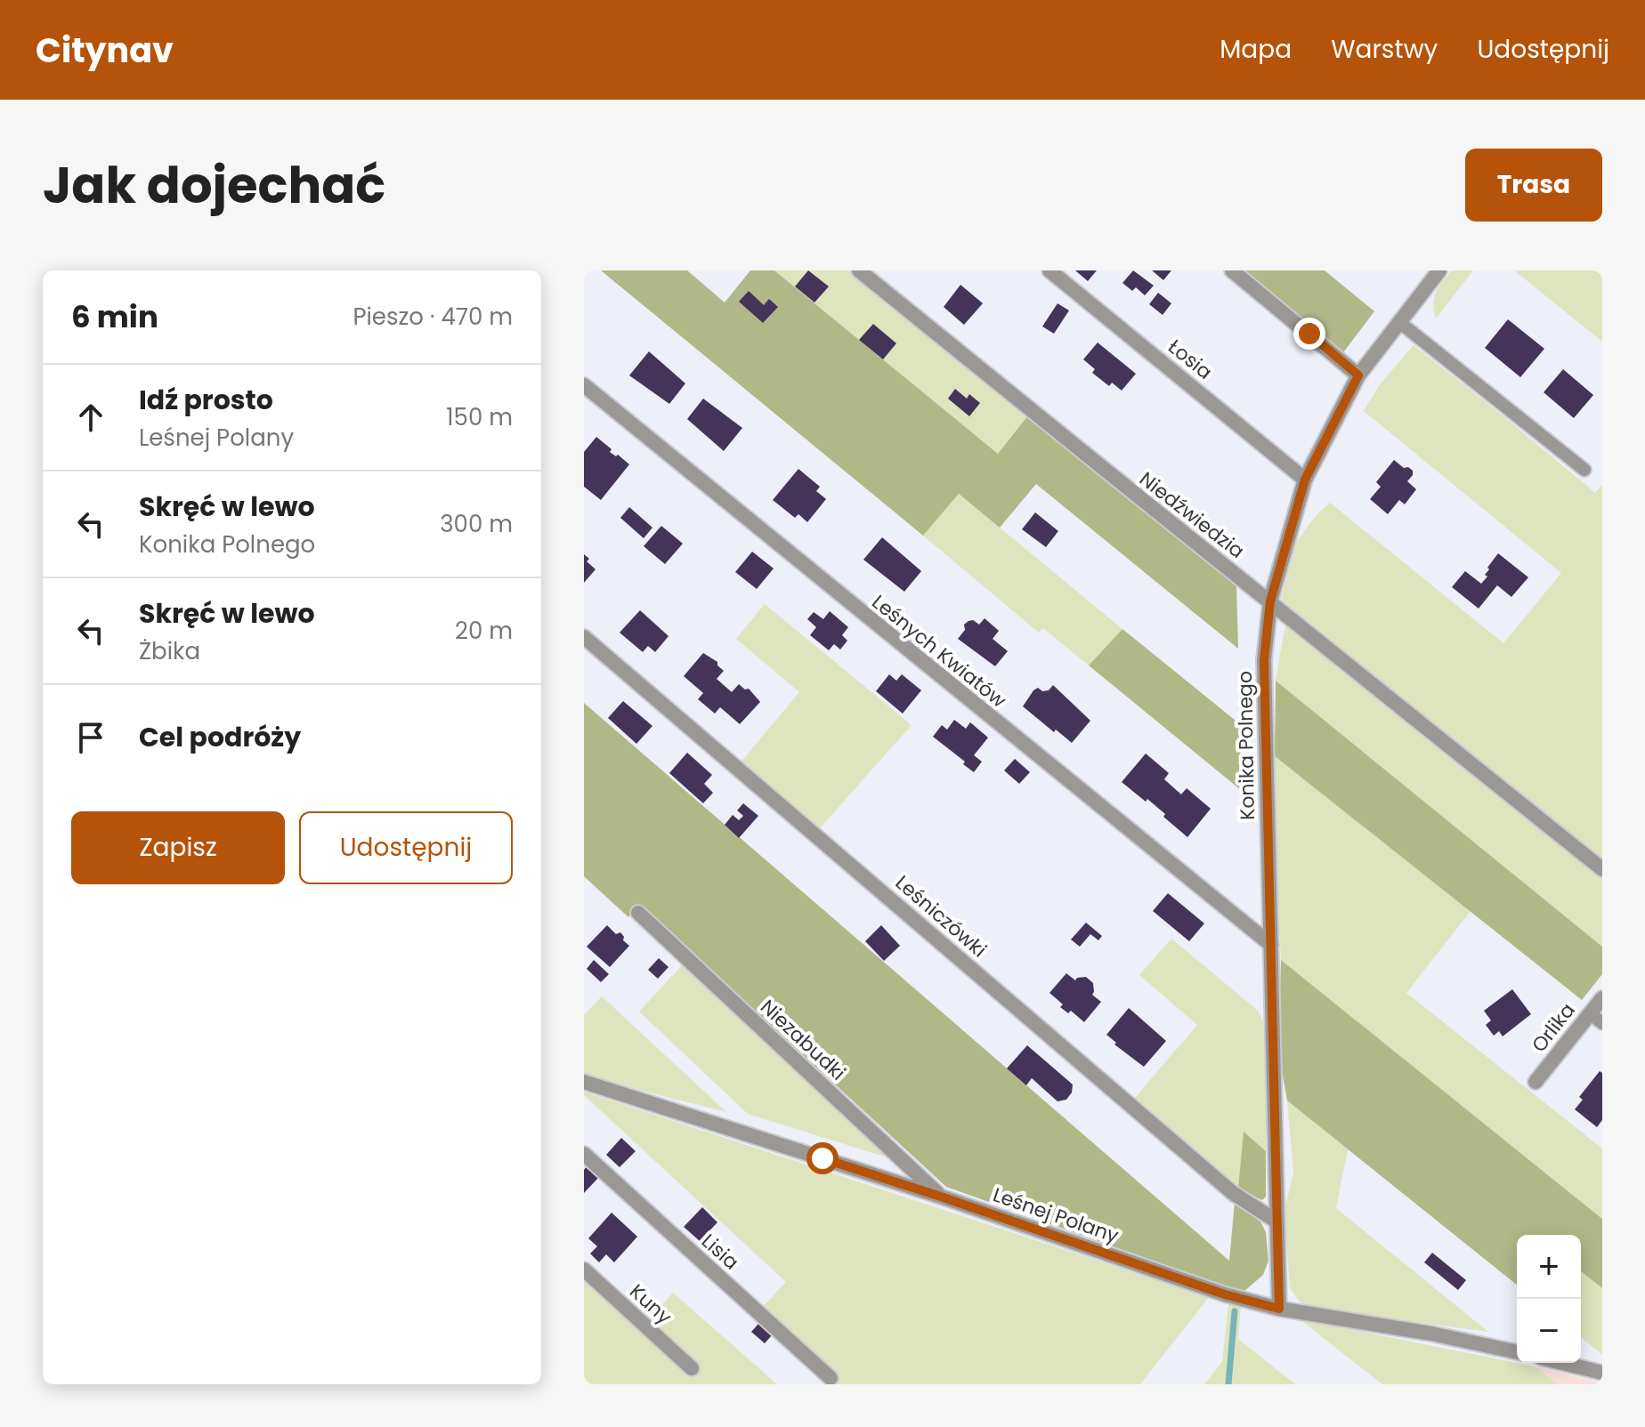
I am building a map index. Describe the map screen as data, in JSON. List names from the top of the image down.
{
  "streets": {
    "street": [
      "Łosia",
      "Niedźwiedzia",
      "Leśnych Kwiatów",
      "Konika Polnego",
      "Leśniczówki",
      "Orlika",
      "Niezabudki",
      "Leśnej Polany",
      "Lisia",
      "Kuny"
    ]
  },
  "crossings": [
    ["Łosia", "Konika Polnego"],
    ["Niedźwiedzia", "Konika Polnego"],
    ["Leśnych Kwiatów", "Konika Polnego"],
    ["Konika Polnego", "Leśniczówki"],
    ["Konika Polnego", "Leśnej Polany"],
    ["Niezabudki", "Leśnej Polany"]
  ],
  "page": {
    "header": "Citynav",
    "nav": ["Mapa", "Warstwy", "Udostępnij"],
    "title": "Jak dojechać",
    "buttons": [
      "Trasa",
      ["Zapisz", "Udostępnij"]
    ],
    "heading": ["6 min", "Pieszo · 470 m"],
    "list": [
      ["Idź prosto", "Leśnej Polany", "150 m"],
      ["Skręć w lewo", "Konika Polnego", "300 m"],
      ["Skręć w lewo", "Żbika", "20 m"],
      "Cel podróży"
    ],
    "map_buttons": ["+", "−"]
  }
}
